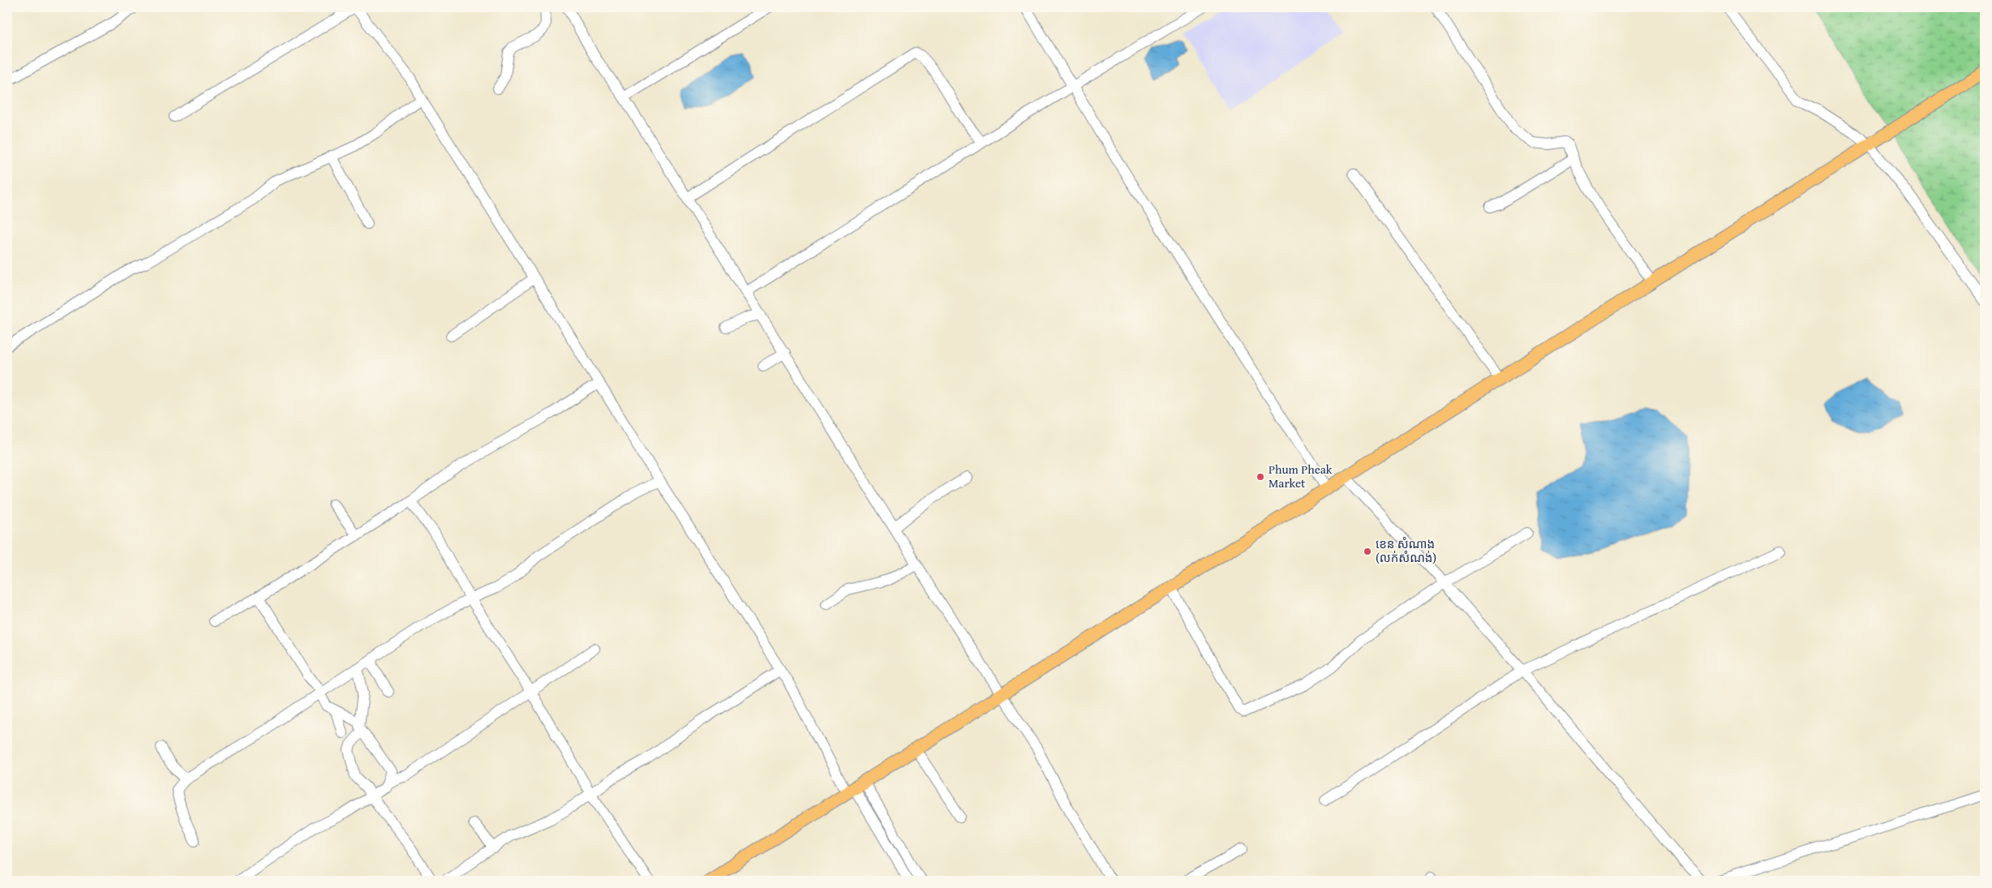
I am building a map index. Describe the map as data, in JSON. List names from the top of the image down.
{
  "places": ["Phum Pheak Market", "ខេន សំណាង (លក់សំណង់)"]
}
